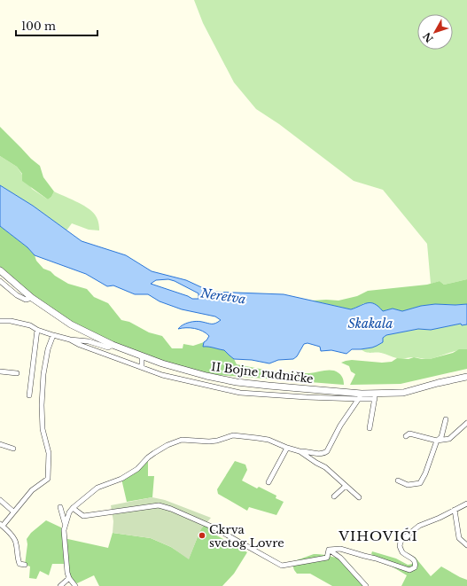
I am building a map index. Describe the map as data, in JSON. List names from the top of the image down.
{
  "streets": {
    "street": ["II Bojne rudničke"]
  },
  "districts": ["VIHOVIĆI"],
  "water": ["Neretva", "Skakala"],
  "places": ["Ckrva svetog Lovre"],
  "scale_bar": "100 m",
  "north": "bottom left"
}
